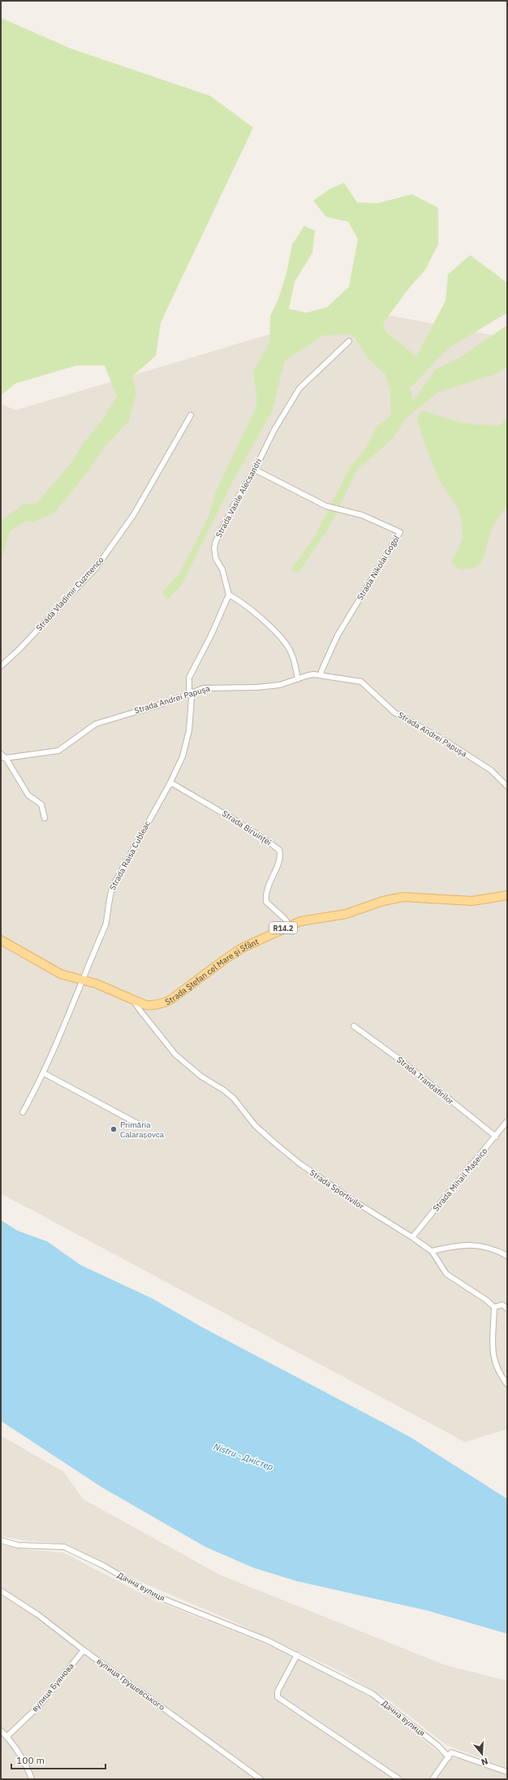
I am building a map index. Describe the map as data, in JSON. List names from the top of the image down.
{
  "streets": {
    "main road": ["R14.2", "Strada Ștefan cel Mare și Sfânt"],
    "street": [
      "Strada Vasile Alecsandri",
      "Strada Nikolai Gogol",
      "Strada Vladimir Cuzmenco",
      "Strada Andrei Papușa",
      "Strada Biruinței",
      "Strada Raisa Cubleac",
      "Strada Trandafirilor",
      "Strada Mihail Mașeico",
      "Strada Sportivilor",
      "Дачна вулиця",
      "вулиця Грушевського",
      "вулиця Буянова"
    ]
  },
  "crossings": [
    ["Strada Vasile Alecsandri", "Strada Nikolai Gogol"],
    ["Strada Nikolai Gogol", "Strada Andrei Papușa"],
    ["Strada Andrei Papușa", "Strada Raisa Cubleac"],
    ["Strada Biruinței", "Strada Raisa Cubleac"],
    ["Strada Biruinței", "Strada Ștefan cel Mare și Sfânt"],
    ["Strada Raisa Cubleac", "Strada Ștefan cel Mare și Sfânt"],
    ["Strada Ștefan cel Mare și Sfânt", "Strada Sportivilor"],
    ["Strada Trandafirilor", "Strada Mihail Mașeico"],
    ["Strada Mihail Mașeico", "Strada Sportivilor"],
    ["вулиця Грушевського", "вулиця Буянова"]
  ],
  "water": ["Nistru - Дністер"],
  "places": ["Primăria Calarașovca"],
  "scale_bar": "100 m",
  "north": "bottom"
}
